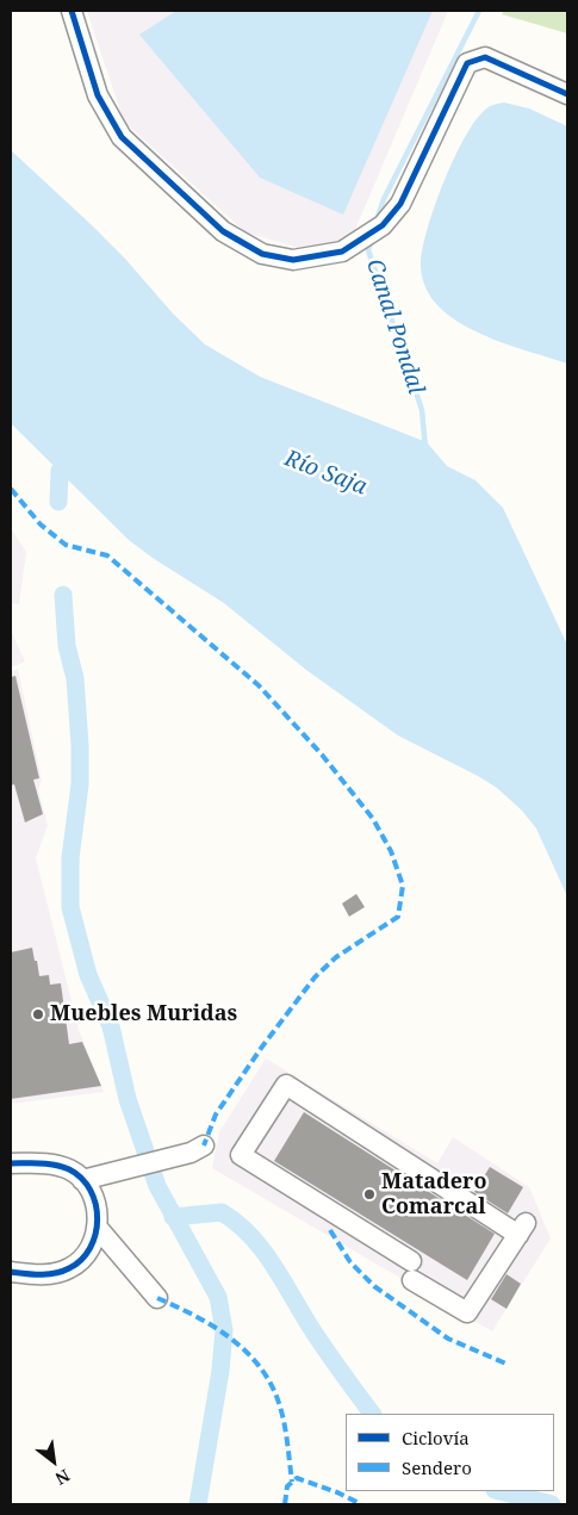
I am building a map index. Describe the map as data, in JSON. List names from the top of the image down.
{
  "water": ["Canal Pondal", "Río Saja"],
  "places": ["Muebles Muridas", "Matadero Comarcal"],
  "legend": ["Ciclovía", "Sendero"],
  "north": "bottom right"
}
